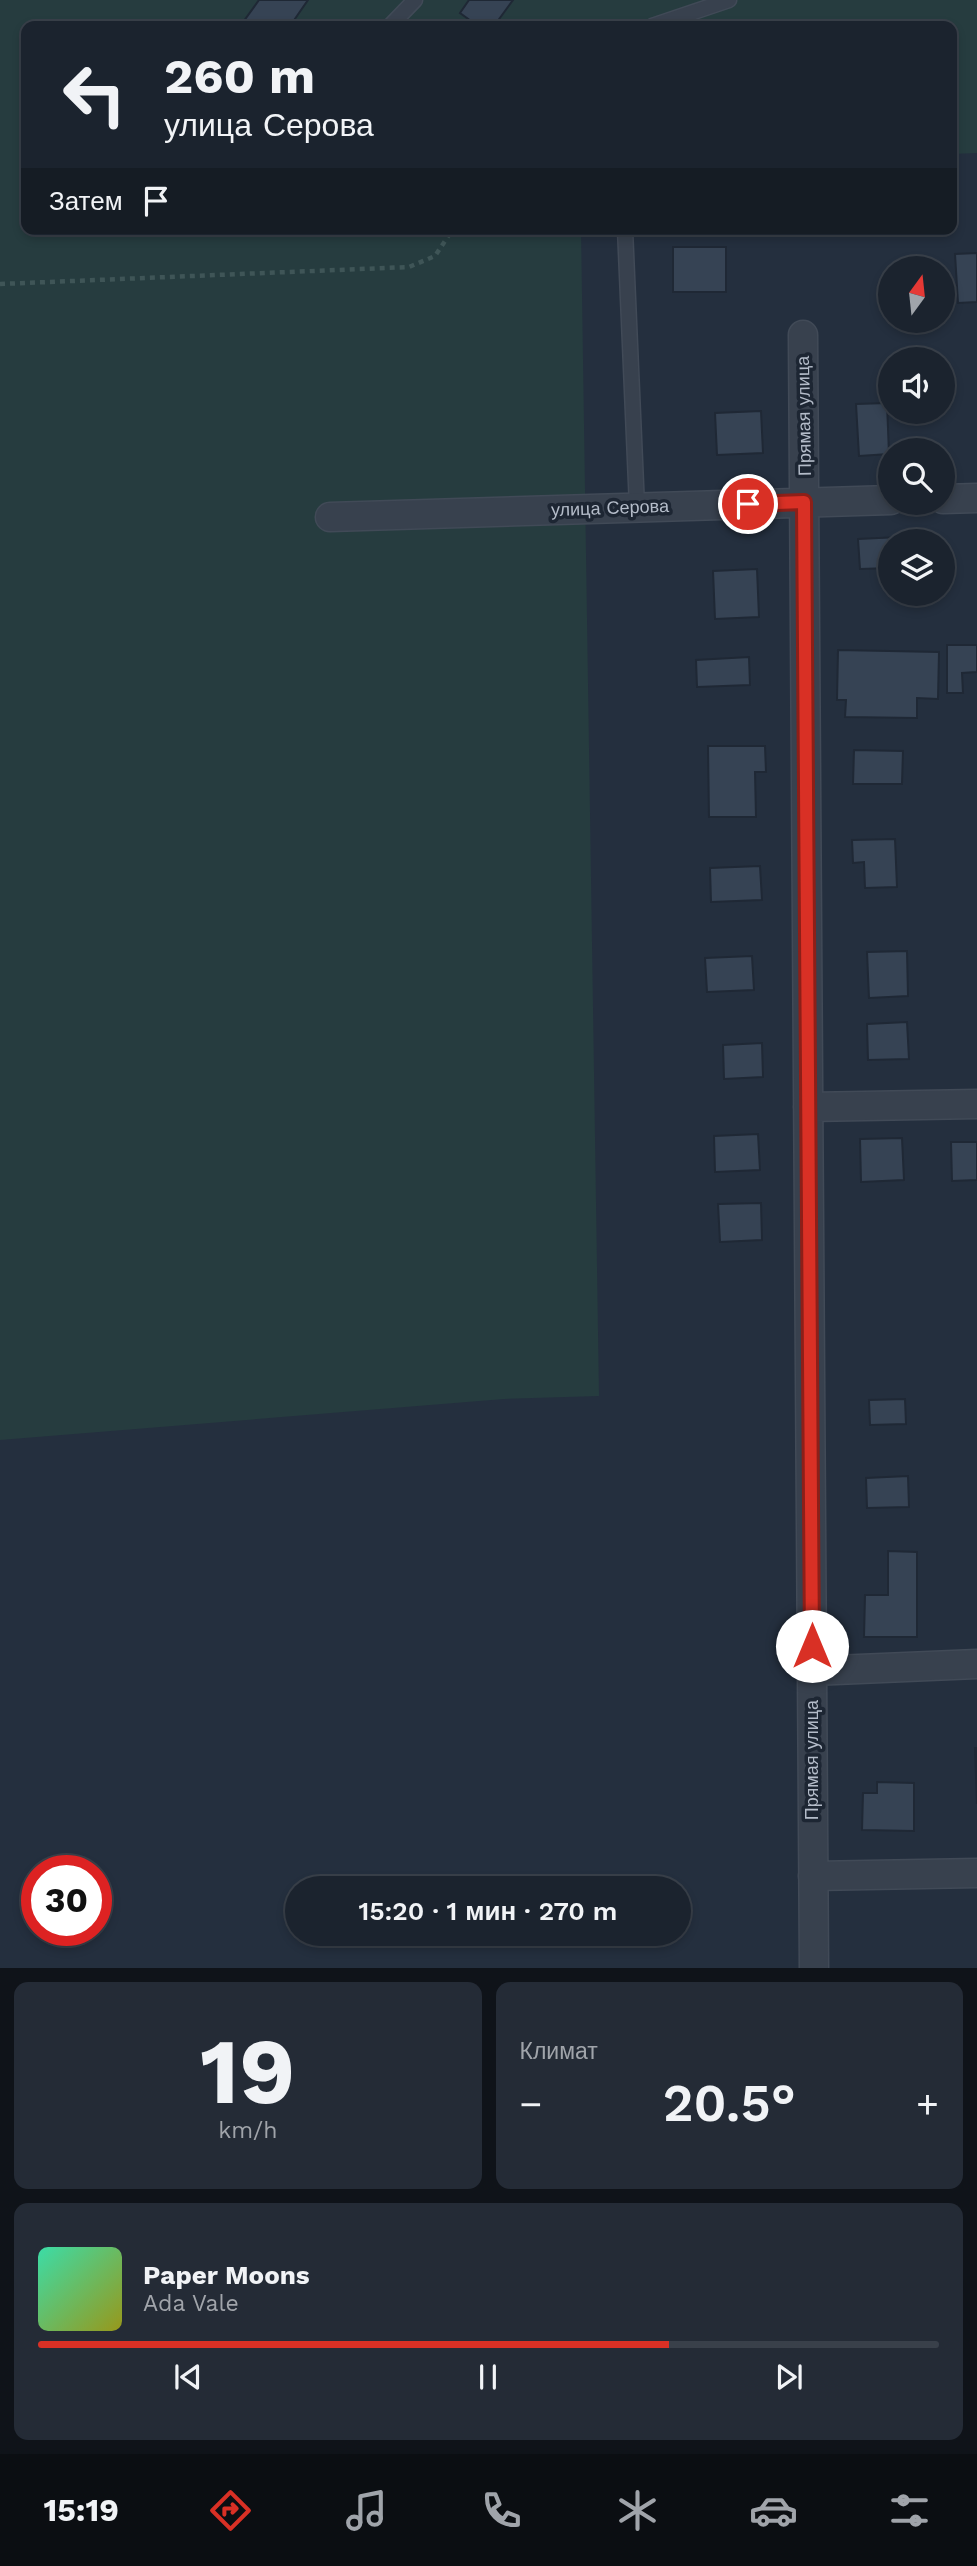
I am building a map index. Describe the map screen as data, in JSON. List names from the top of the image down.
{
  "streets": {
    "street": ["Прямая улица", "улица Серова"]
  },
  "crossings": [
    ["Прямая улица", "улица Серова"]
  ],
  "north": "top",
  "page": {
    "turn": ["260 m", "улица Серова"],
    "then": "Затем",
    "limit": "30",
    "trip": "15:20 · 1 мин · 270 m",
    "tile": [
      ["19", "km/h"],
      "Климат"
    ],
    "heat": ["−", "20.5°", "+"],
    "song": ["Paper Moons", "Ada Vale"],
    "tabs": "15:19"
  }
}
